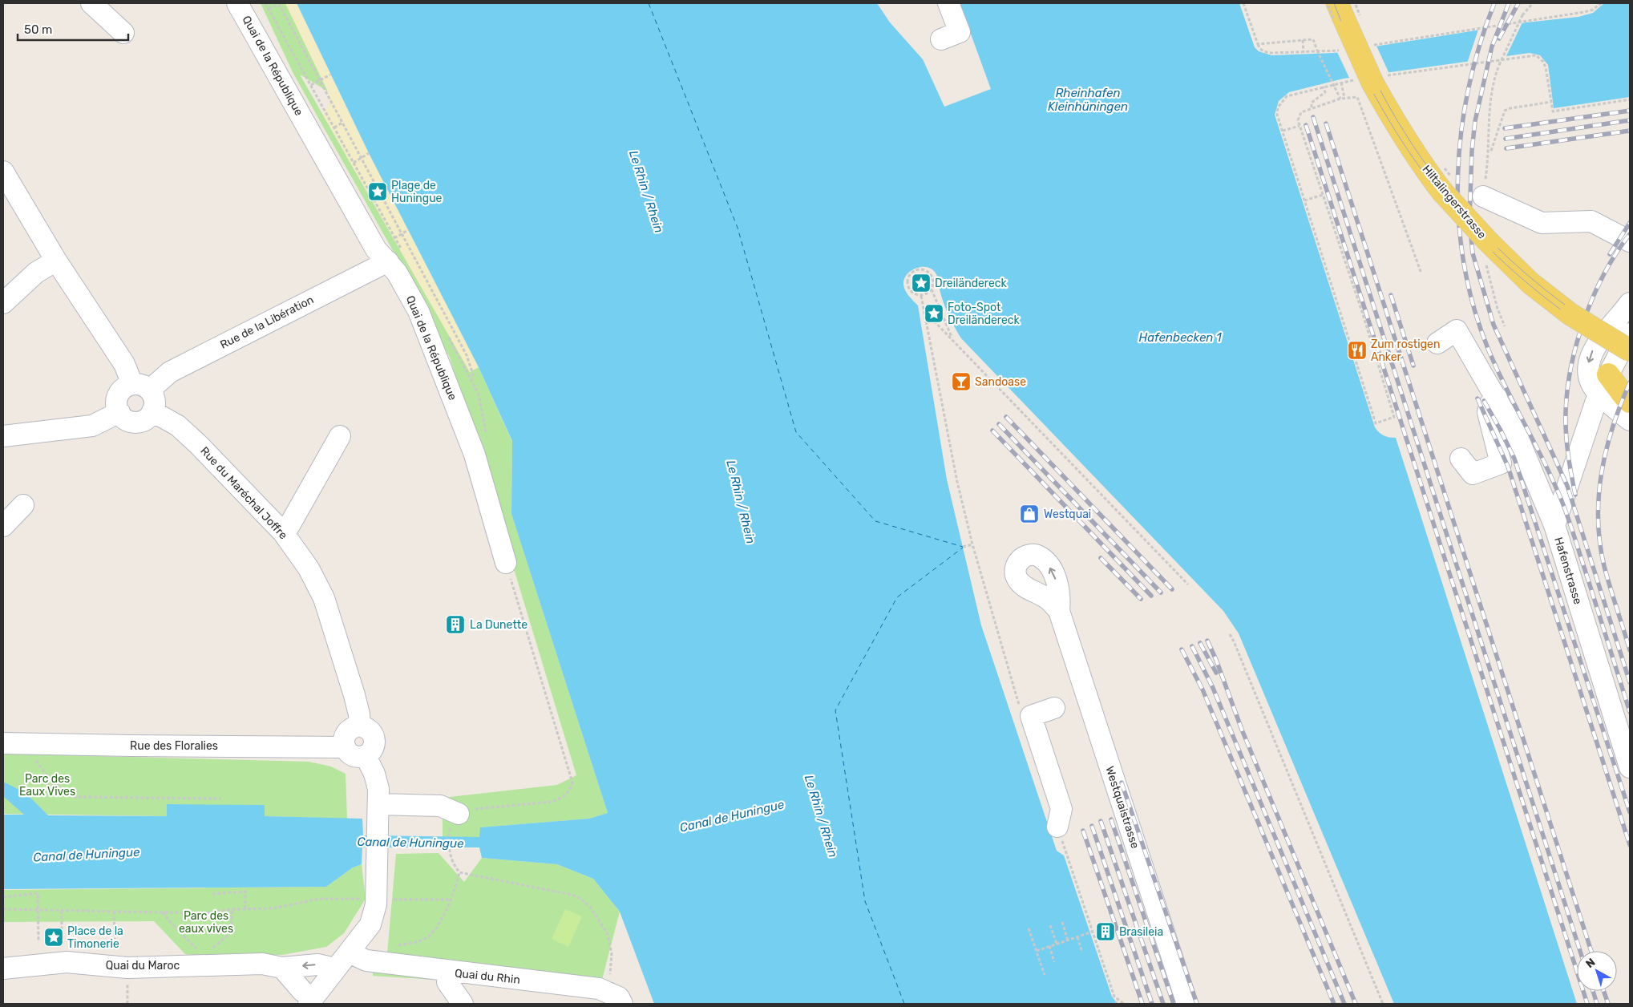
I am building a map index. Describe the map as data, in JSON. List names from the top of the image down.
{
  "streets": {
    "main road": ["Hiltalingerstrasse"],
    "street": [
      "Quai de la République",
      "Rue de la Libération",
      "Rue du Maréchal Joffre",
      "Hafenstrasse",
      "Rue des Floralies",
      "Westquaistrasse",
      "Quai du Maroc",
      "Quai du Rhin"
    ]
  },
  "crossings": [
    ["Quai de la République", "Rue de la Libération"],
    ["Rue de la Libération", "Rue du Maréchal Joffre"],
    ["Rue du Maréchal Joffre", "Rue des Floralies"]
  ],
  "water": [
    "Rheinhafen Kleinhüningen",
    "Le Rhin / Rhein",
    "Hafenbecken 1",
    "Canal de Huningue"
  ],
  "parks": ["Parc des Eaux Vives", "Parc des eaux vives"],
  "places": {
    "place": [
      "Plage de Huningue",
      "Dreiländereck",
      "Foto-Spot Dreiländereck",
      "Place de la Timonerie"
    ],
    "restaurant": ["Zum rostigen Anker"],
    "bar": ["Sandoase"],
    "shop": ["Westquai"],
    "building": ["La Dunette", "Brasileia"]
  },
  "scale_bar": "50 m",
  "north": "top left"
}
